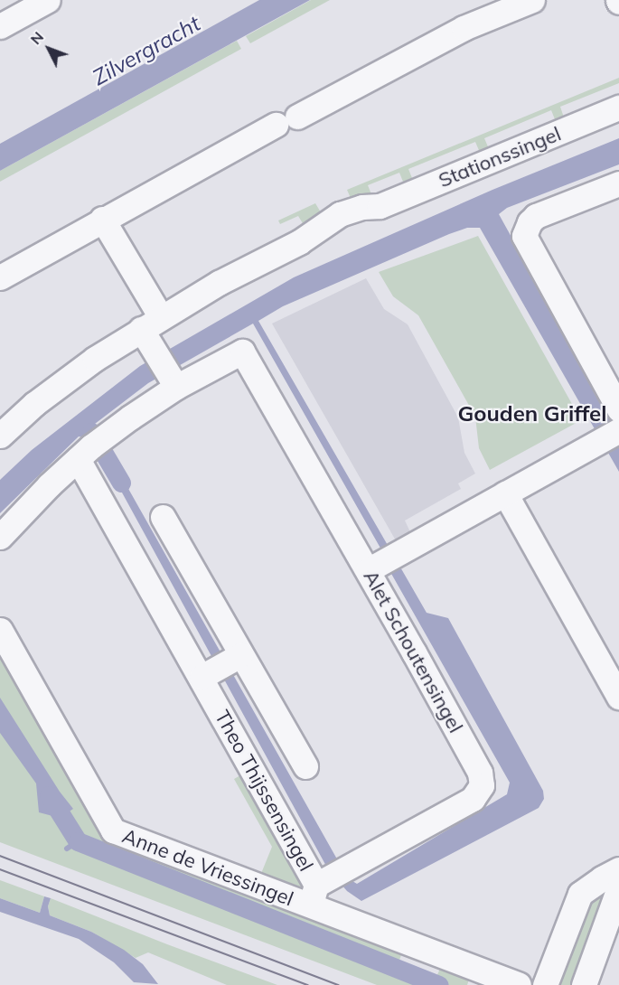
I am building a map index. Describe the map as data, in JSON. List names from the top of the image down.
{
  "streets": {
    "street": [
      "Stationssingel",
      "Alet Schoutensingel",
      "Theo Thijssensingel",
      "Anne de Vriessingel"
    ]
  },
  "crossings": [
    ["Alet Schoutensingel", "Theo Thijssensingel"],
    ["Alet Schoutensingel", "Anne de Vriessingel"],
    ["Theo Thijssensingel", "Anne de Vriessingel"]
  ],
  "districts": ["Gouden Griffel"],
  "water": ["Zilvergracht"],
  "north": "top left"
}
